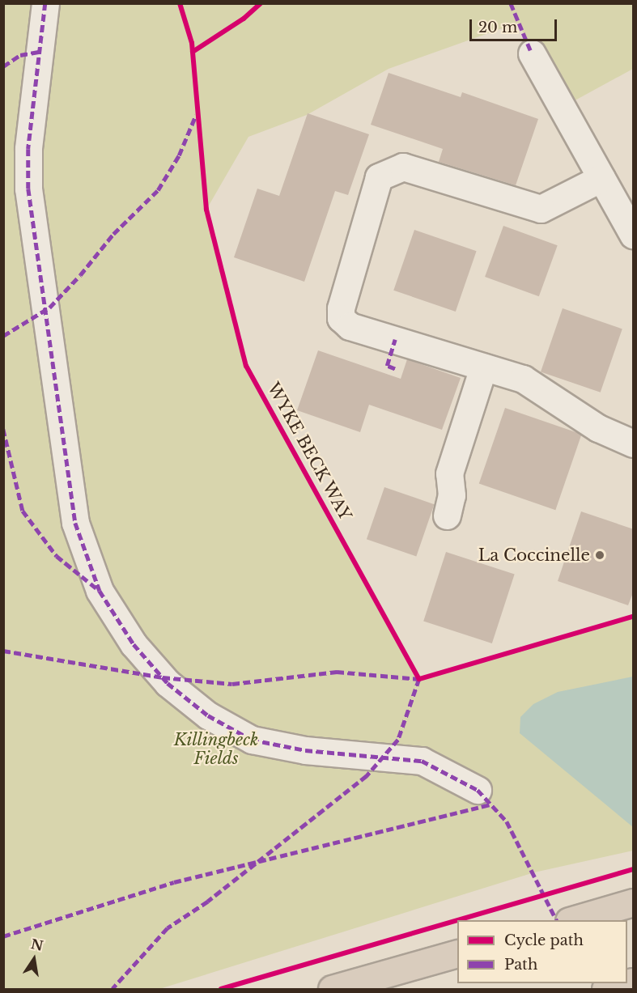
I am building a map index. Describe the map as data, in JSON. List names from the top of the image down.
{
  "streets": {
    "cycle path": ["WYKE BECK WAY"]
  },
  "parks": ["Killingbeck Fields"],
  "places": ["La Coccinelle"],
  "legend": ["Cycle path", "Path"],
  "scale_bar": "20 m",
  "north": "top"
}
